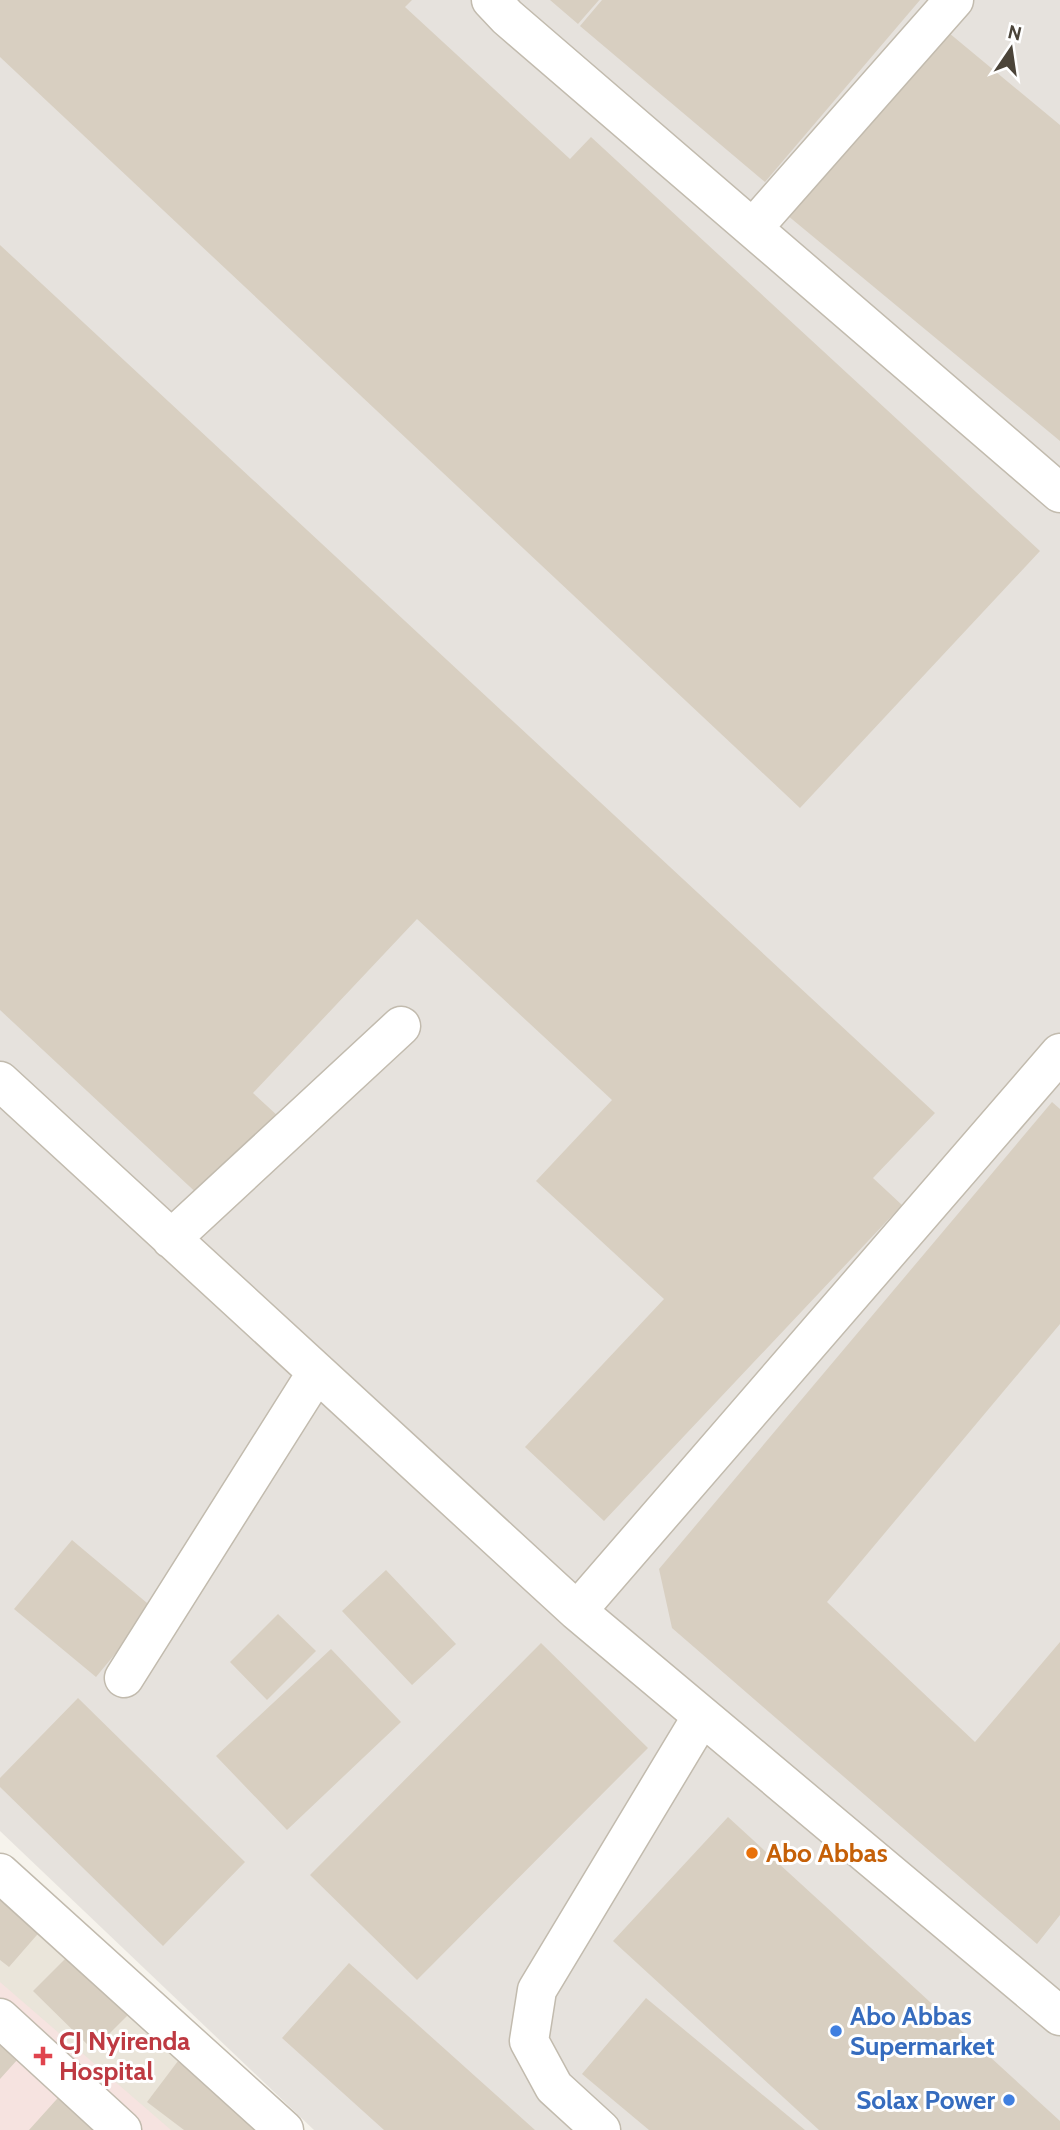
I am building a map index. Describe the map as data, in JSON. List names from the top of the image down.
{
  "places": {
    "other": ["Abo Abbas", "Abo Abbas Supermarket", "Solax Power"],
    "health": ["CJ Nyirenda Hospital"]
  },
  "north": "top"
}
